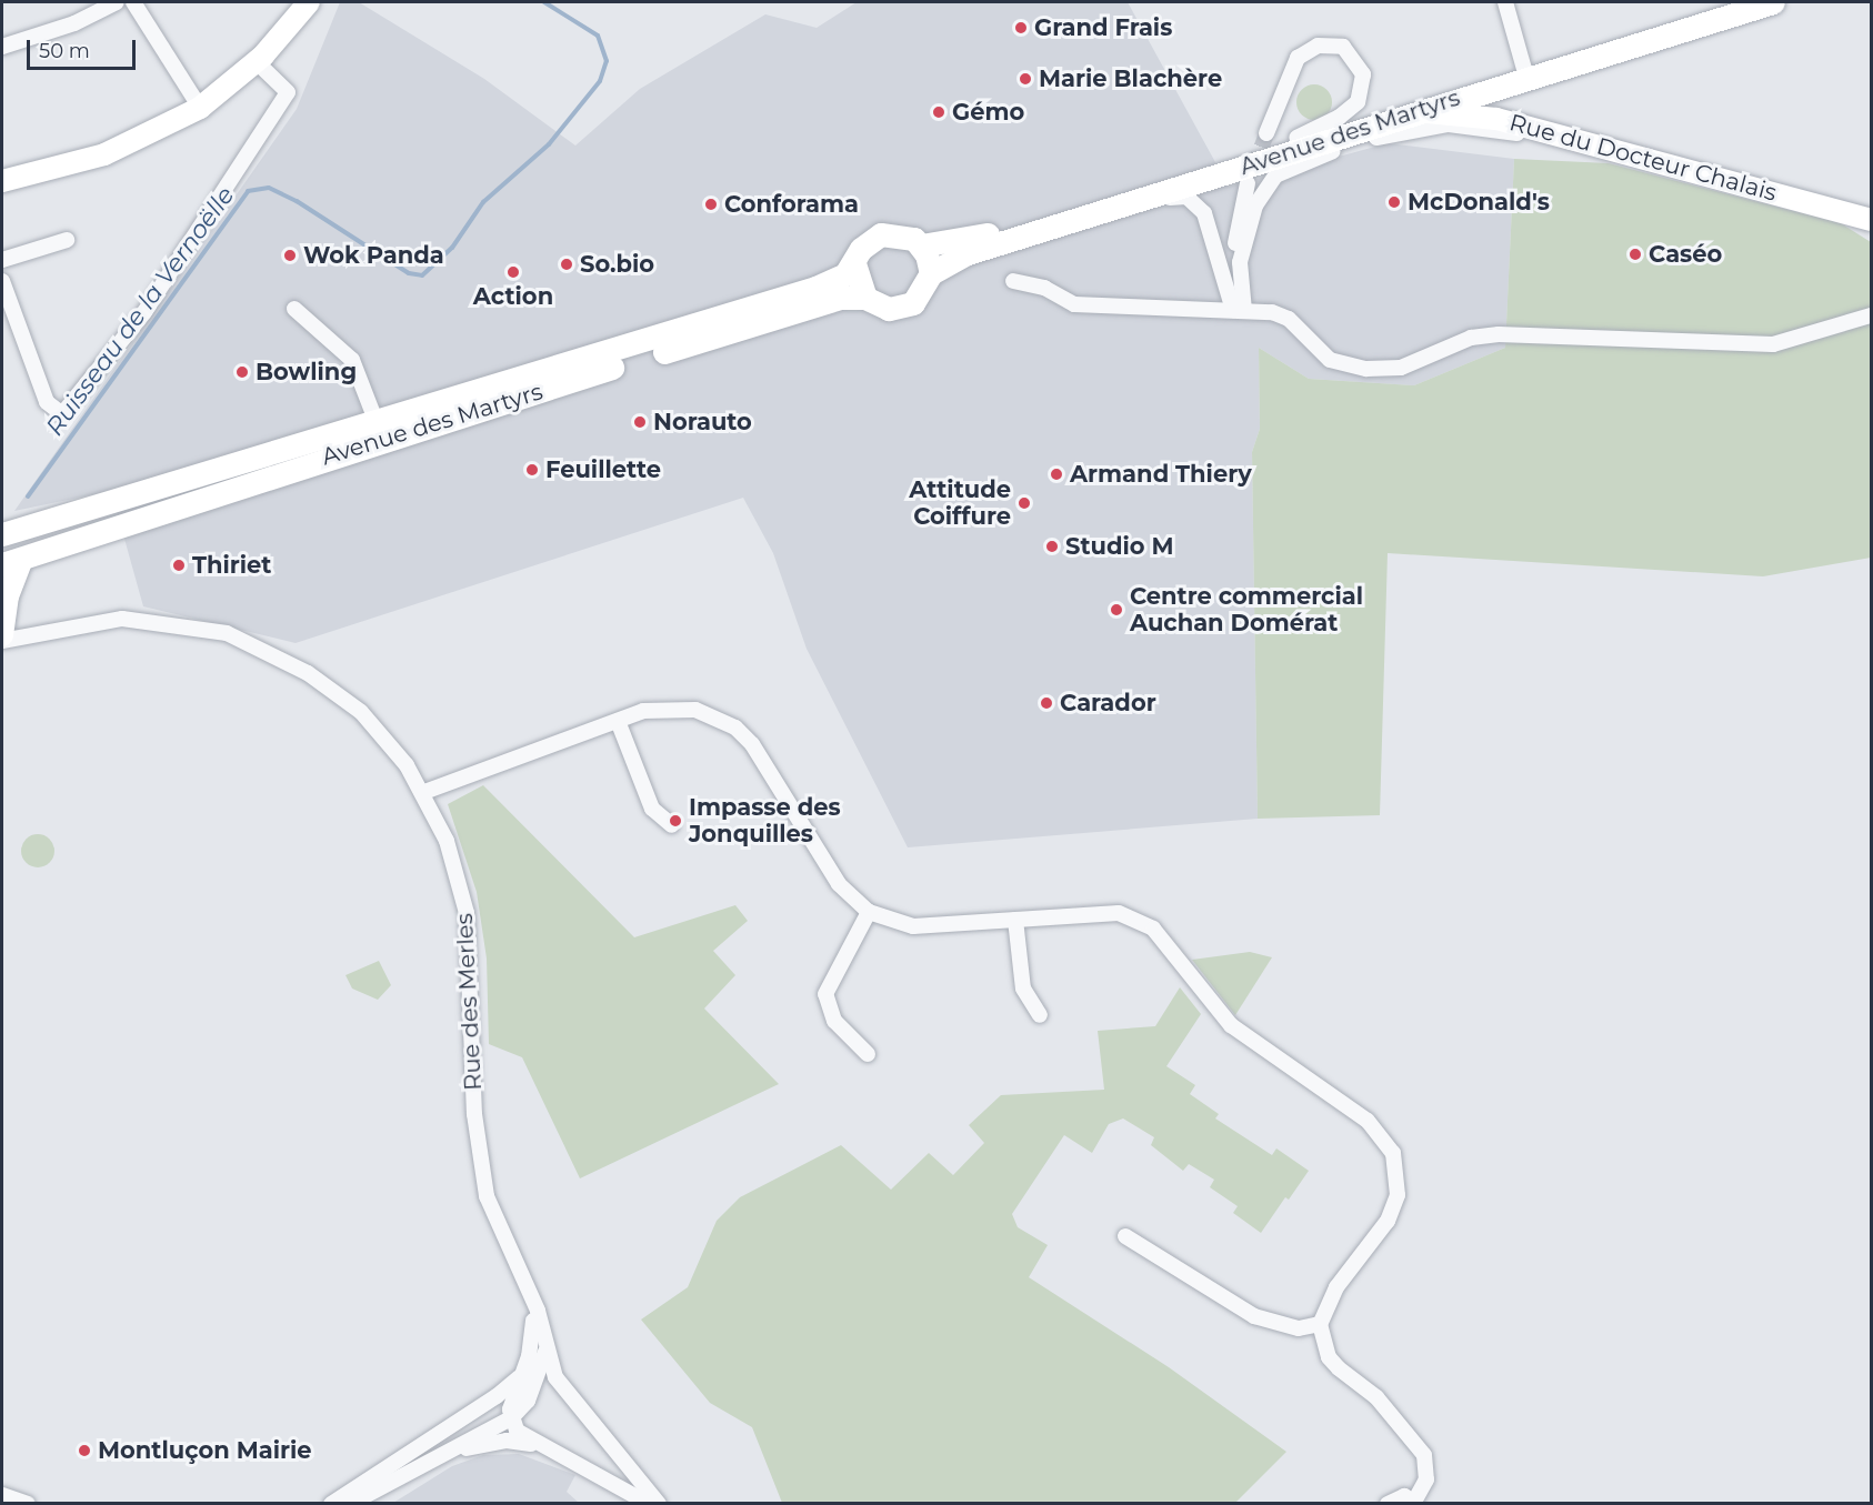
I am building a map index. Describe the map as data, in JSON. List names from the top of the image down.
{
  "streets": {
    "main road": ["Avenue des Martyrs", "Rue du Docteur Chalais"],
    "street": ["Rue des Merles"]
  },
  "crossings": [
    ["Avenue des Martyrs", "Rue du Docteur Chalais"]
  ],
  "water": ["Ruisseau de la Vernoëlle"],
  "places": [
    "Grand Frais",
    "Marie Blachère",
    "Gémo",
    "McDonald's",
    "Conforama",
    "Caséo",
    "Wok Panda",
    "So.bio",
    "Action",
    "Bowling",
    "Norauto",
    "Feuillette",
    "Armand Thiery",
    "Attitude Coiffure",
    "Studio M",
    "Thiriet",
    "Centre commercial Auchan Domérat",
    "Carador",
    "Impasse des Jonquilles",
    "Montluçon Mairie"
  ],
  "scale_bar": "50 m"
}
